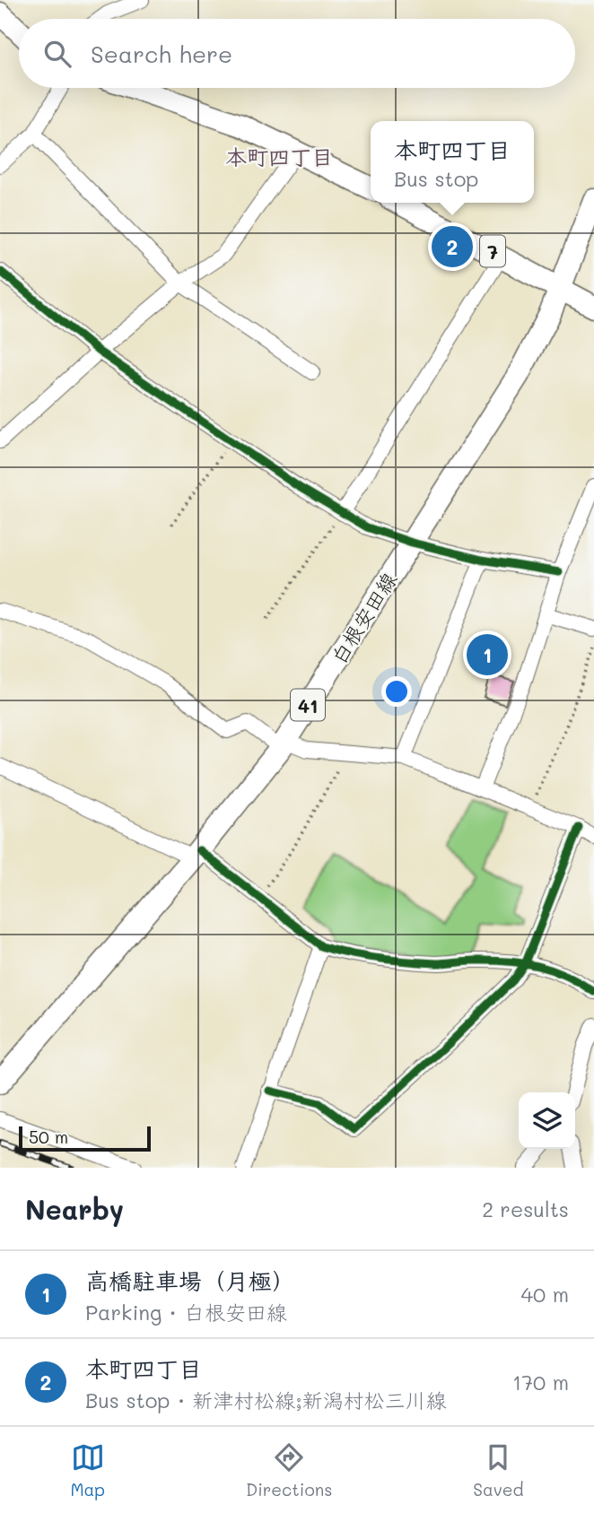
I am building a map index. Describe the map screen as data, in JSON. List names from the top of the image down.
{
  "streets": {
    "main road": ["7", "白根安田線", "41"]
  },
  "crossings": [
    ["7", "白根安田線"]
  ],
  "districts": ["本町四丁目"],
  "scale_bar": "50 m",
  "page": {
    "search": "Search here",
    "popup": ["本町四丁目", "Bus stop"],
    "pins": ["2", "1"],
    "scale": "50 m",
    "heading": ["Nearby", "2 results"],
    "list": [
      {
        "mark": "1",
        "name": "高橋駐車場（月極）",
        "note": "Parking · 白根安田線",
        "value": "40 m"
      },
      {
        "mark": "2",
        "name": "本町四丁目",
        "note": "Bus stop · 新津村松線;新潟村松三川線",
        "value": "170 m"
      }
    ],
    "nav": ["Map", "Directions", "Saved"]
  }
}
